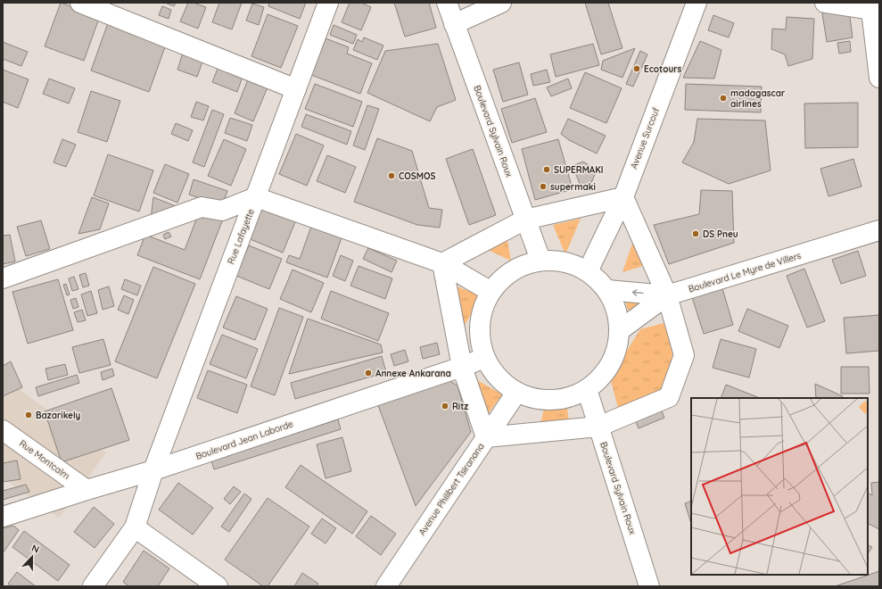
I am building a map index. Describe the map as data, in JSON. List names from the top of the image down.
{
  "streets": {
    "street": [
      "Boulevard Sylvain Roux",
      "Avenue Surcouf",
      "Rue Lafayette",
      "Boulevard Le Myre de Villers",
      "Boulevard Jean Laborde",
      "Rue Montcalm",
      "Avenue Philibert Tsiranana"
    ]
  },
  "crossings": [
    ["Rue Lafayette", "Boulevard Jean Laborde"],
    ["Boulevard Jean Laborde", "Rue Montcalm"]
  ],
  "places": [
    "Ecotours",
    "madagascar airlines",
    "SUPERMAKI",
    "COSMOS",
    "supermaki",
    "DS Pneu",
    "Annexe Ankarana",
    "Ritz",
    "Bazarikely"
  ],
  "north": "top"
}
